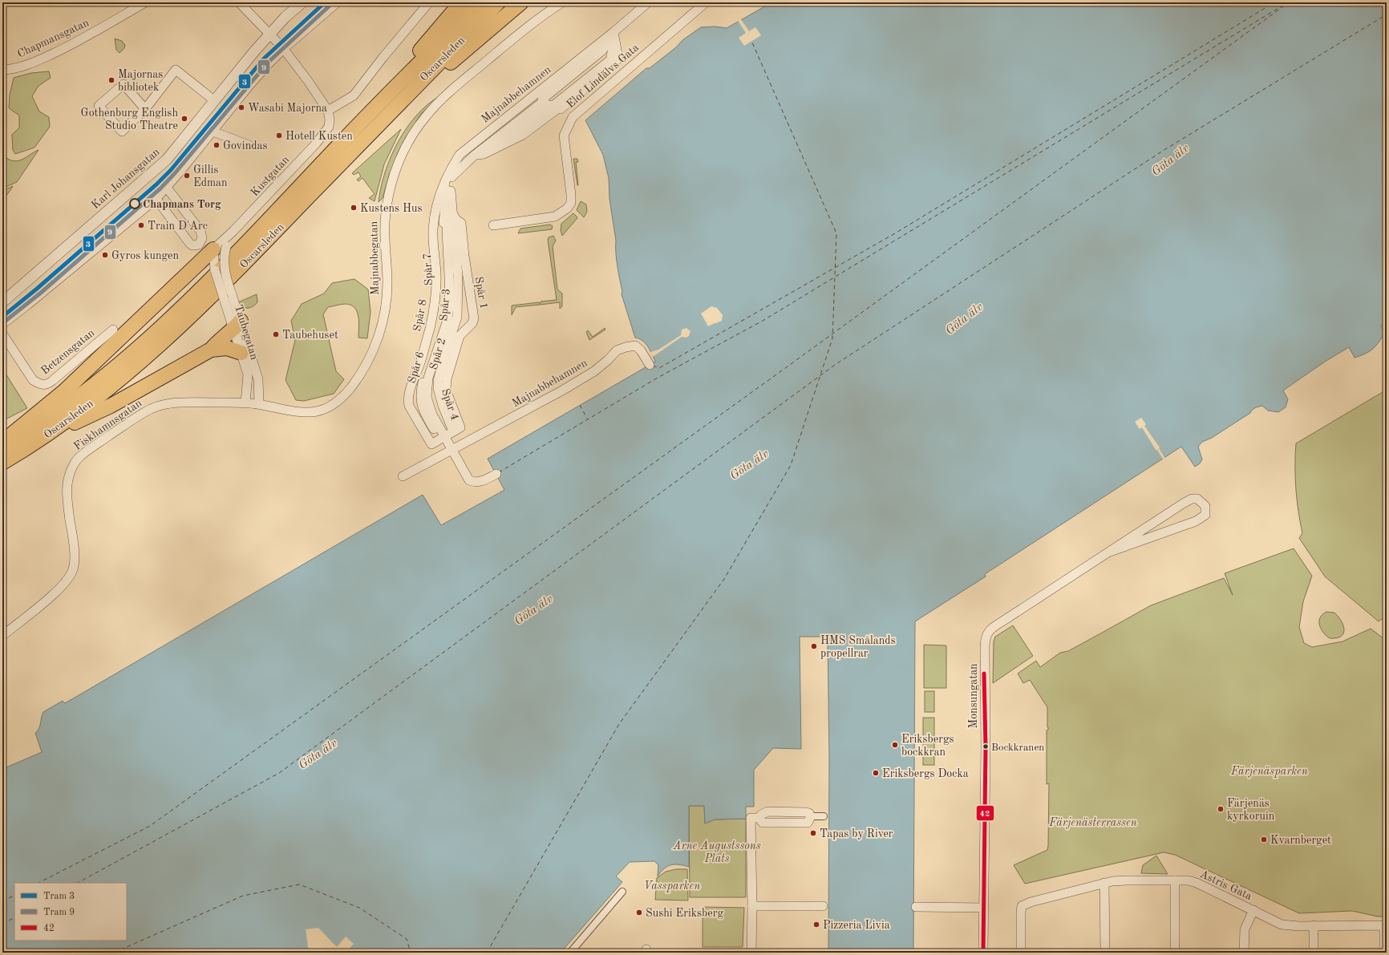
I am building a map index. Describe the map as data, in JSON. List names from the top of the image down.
{
  "streets": {
    "highway": ["Oscarsleden"],
    "street": [
      "Chapmansgatan",
      "Elof Lindälvs Gata",
      "Majnabbehamnen",
      "Kustgatan",
      "Karl Johansgatan",
      "Majnabbegatan",
      "Spår 8",
      "Taubegatan",
      "Betzensgatan",
      "Spår 2",
      "Spår 6",
      "Spår 4",
      "Fiskhamnsgatan",
      "Monsungatan",
      "Astris Gata"
    ]
  },
  "crossings": [
    ["Majnabbehamnen", "Spår 8"],
    ["Majnabbehamnen", "Spår 2"],
    ["Majnabbehamnen", "Spår 6"],
    ["Majnabbehamnen", "Spår 4"],
    ["Kustgatan", "Taubegatan"],
    ["Majnabbegatan", "Taubegatan"],
    ["Majnabbegatan", "Fiskhamnsgatan"],
    ["Spår 8", "Spår 2"],
    ["Spår 8", "Spår 6"],
    ["Spår 8", "Spår 4"],
    ["Taubegatan", "Fiskhamnsgatan"],
    ["Spår 2", "Spår 6"],
    ["Spår 2", "Spår 4"],
    ["Spår 6", "Spår 4"]
  ],
  "water": ["Göta älv"],
  "parks": [
    "Färjenäsparken",
    "Färjenästerrassen",
    "Arne Augustssons Plats",
    "Vassparken"
  ],
  "places": [
    "Majornas bibliotek",
    "Wasabi Majorna",
    "Gothenburg English Studio Theatre",
    "Hotell Kusten",
    "Govindas",
    "Gillis Edman",
    "Chapmans Torg",
    "Kustens Hus",
    "Train D'Arc",
    "Gyros kungen",
    "Taubehuset",
    "HMS Smålands propellrar",
    "Eriksbergs bockkran",
    "Bockkranen",
    "Eriksbergs Docka",
    "Färjenäs kyrkoruin",
    "Tapas by River",
    "Kvarnberget",
    "Sushi Eriksberg",
    "Pizzeria Livia"
  ],
  "lines": ["tram line 3", "tram line 9", "transit line 42"],
  "legend": ["Tram 3", "Tram 9", "42"]
}
